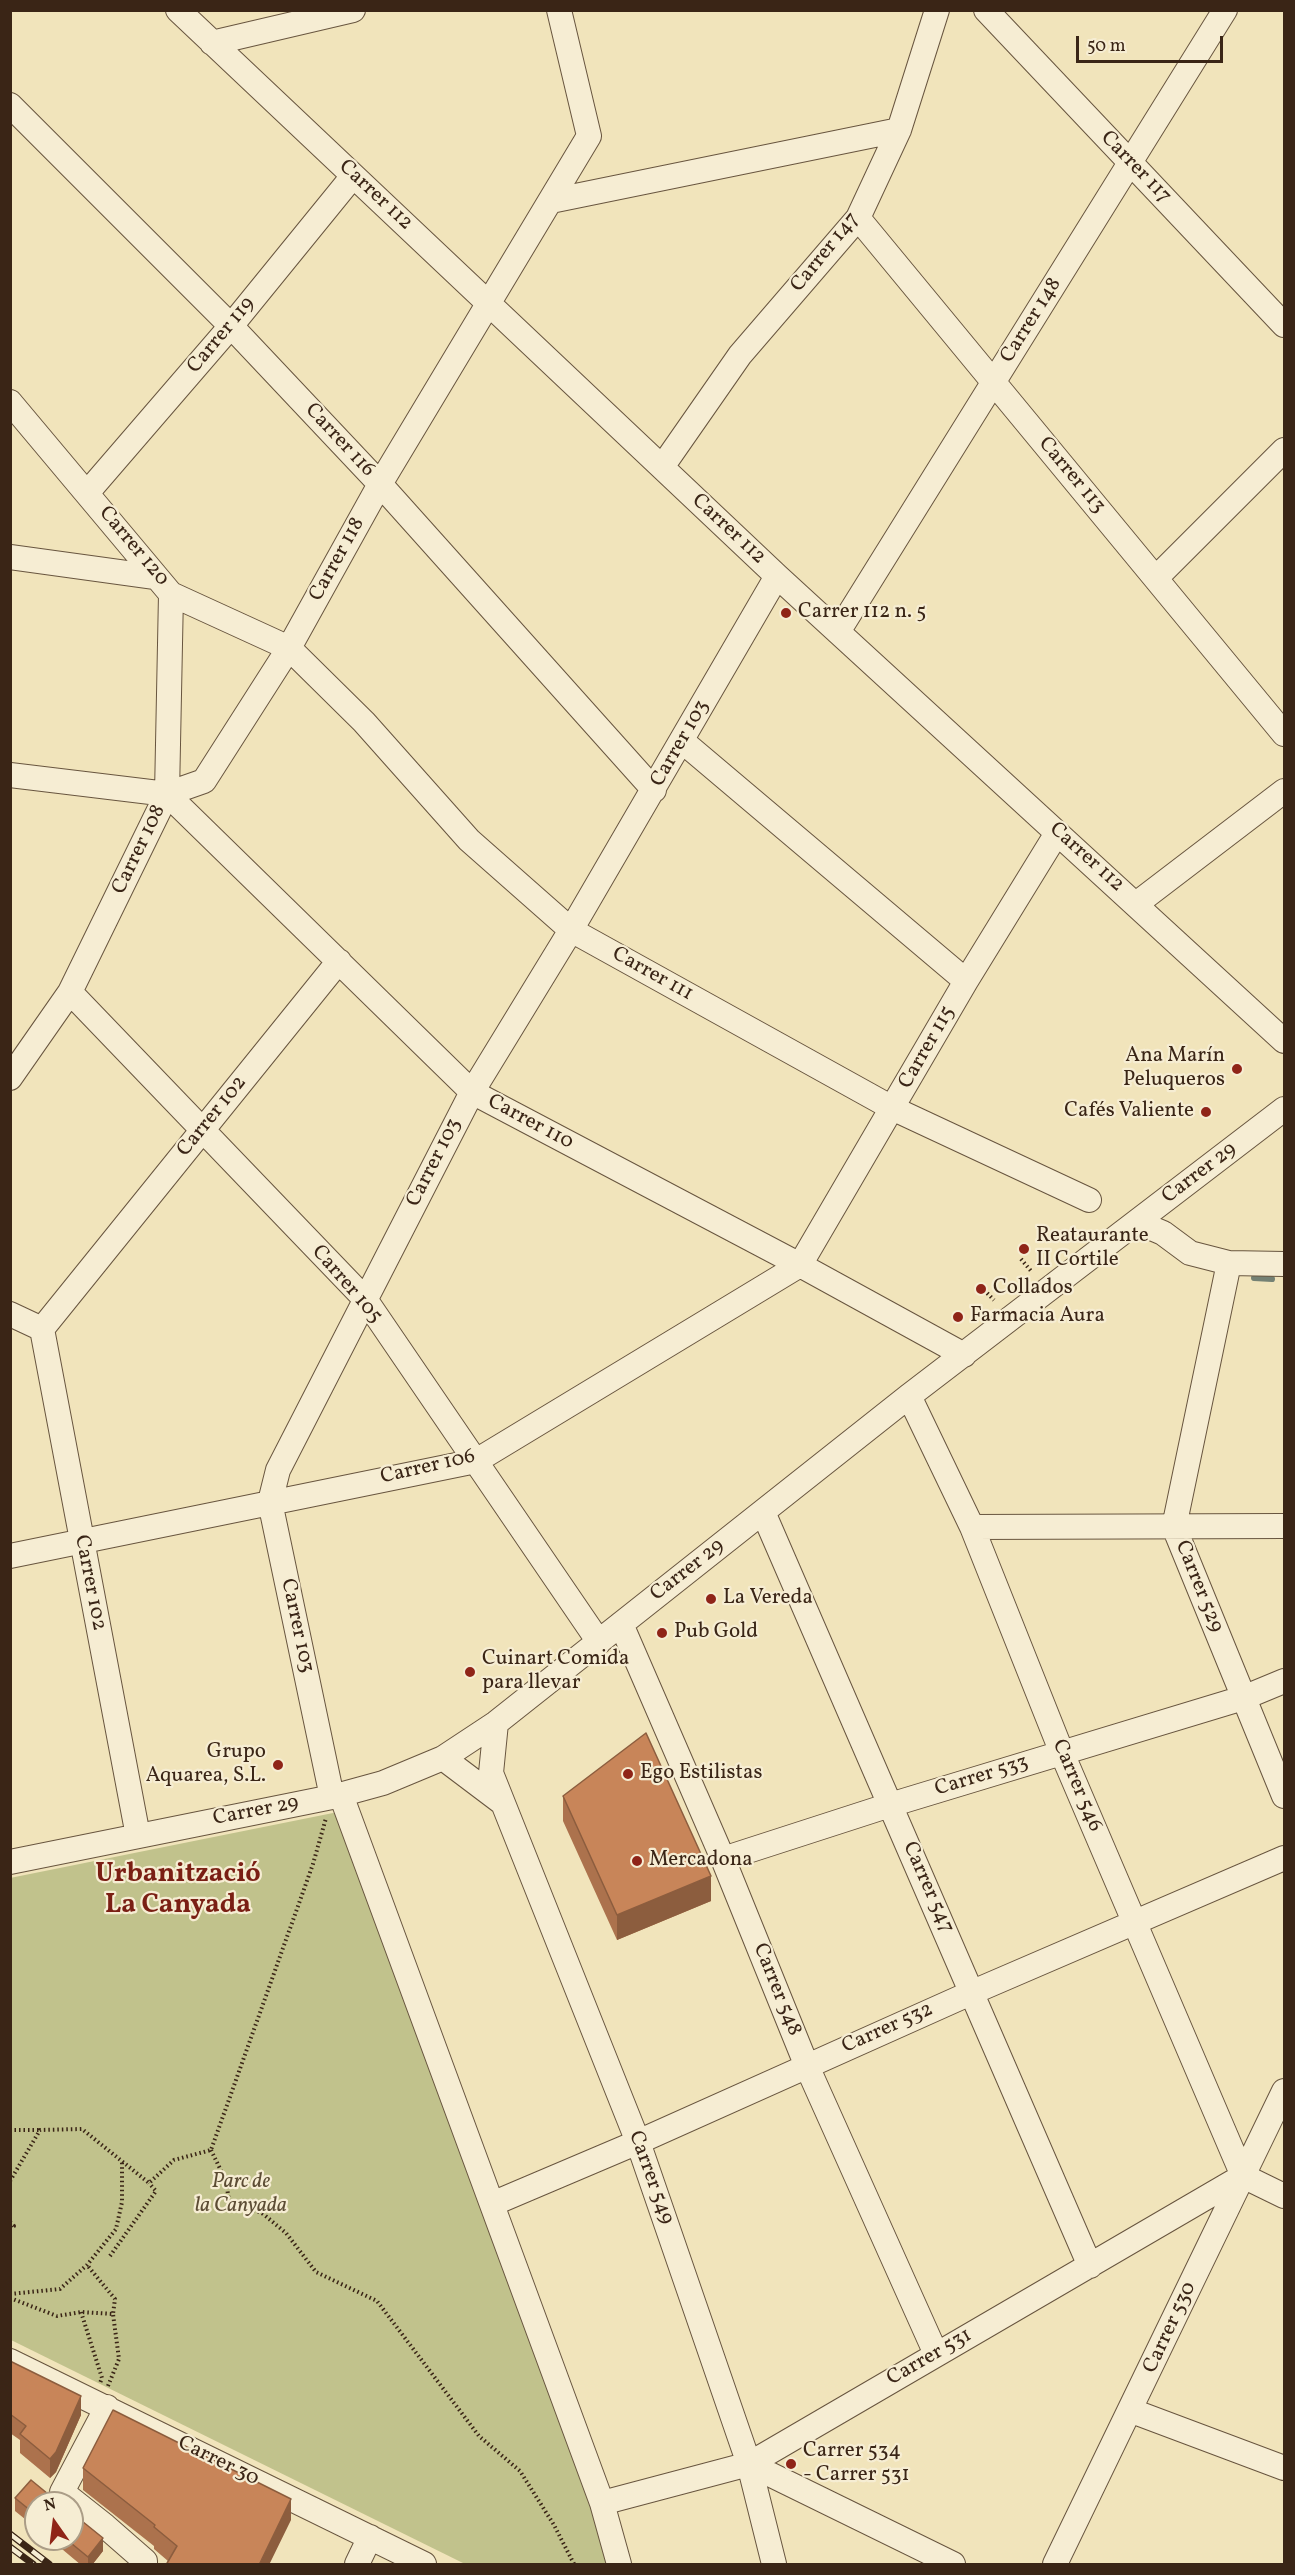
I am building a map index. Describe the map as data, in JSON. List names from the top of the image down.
{
  "streets": {
    "street": [
      "Carrer 117",
      "Carrer 112",
      "Carrer 147",
      "Carrer 148",
      "Carrer 119",
      "Carrer 116",
      "Carrer 113",
      "Carrer 120",
      "Carrer 118",
      "Carrer 103",
      "Carrer 108",
      "Carrer 111",
      "Carrer 115",
      "Carrer 102",
      "Carrer 110",
      "Carrer 29",
      "Carrer 105",
      "Carrer 106",
      "Carrer 529",
      "Carrer 533",
      "Carrer 546",
      "Carrer 547",
      "Carrer 548",
      "Carrer 532",
      "Carrer 549",
      "Carrer 530",
      "Carrer 531",
      "Carrer 30"
    ]
  },
  "crossings": [
    ["Carrer 117", "Carrer 148"],
    ["Carrer 112", "Carrer 147"],
    ["Carrer 112", "Carrer 148"],
    ["Carrer 112", "Carrer 119"],
    ["Carrer 112", "Carrer 118"],
    ["Carrer 112", "Carrer 103"],
    ["Carrer 112", "Carrer 115"],
    ["Carrer 147", "Carrer 113"],
    ["Carrer 148", "Carrer 113"],
    ["Carrer 119", "Carrer 116"],
    ["Carrer 119", "Carrer 120"],
    ["Carrer 116", "Carrer 118"],
    ["Carrer 116", "Carrer 103"],
    ["Carrer 120", "Carrer 118"],
    ["Carrer 120", "Carrer 108"],
    ["Carrer 120", "Carrer 111"],
    ["Carrer 118", "Carrer 108"],
    ["Carrer 118", "Carrer 111"],
    ["Carrer 118", "Carrer 110"],
    ["Carrer 103", "Carrer 111"],
    ["Carrer 103", "Carrer 110"],
    ["Carrer 103", "Carrer 29"],
    ["Carrer 103", "Carrer 105"],
    ["Carrer 103", "Carrer 106"],
    ["Carrer 103", "Carrer 532"],
    ["Carrer 103", "Carrer 531"],
    ["Carrer 108", "Carrer 110"],
    ["Carrer 108", "Carrer 105"],
    ["Carrer 111", "Carrer 115"],
    ["Carrer 115", "Carrer 110"],
    ["Carrer 115", "Carrer 106"],
    ["Carrer 102", "Carrer 110"],
    ["Carrer 102", "Carrer 29"],
    ["Carrer 102", "Carrer 105"],
    ["Carrer 102", "Carrer 106"],
    ["Carrer 110", "Carrer 29"],
    ["Carrer 110", "Carrer 106"],
    ["Carrer 29", "Carrer 105"],
    ["Carrer 29", "Carrer 546"],
    ["Carrer 29", "Carrer 547"],
    ["Carrer 29", "Carrer 548"],
    ["Carrer 29", "Carrer 549"],
    ["Carrer 105", "Carrer 106"],
    ["Carrer 529", "Carrer 533"],
    ["Carrer 533", "Carrer 546"],
    ["Carrer 533", "Carrer 547"],
    ["Carrer 533", "Carrer 548"],
    ["Carrer 546", "Carrer 532"],
    ["Carrer 546", "Carrer 530"],
    ["Carrer 546", "Carrer 531"],
    ["Carrer 547", "Carrer 532"],
    ["Carrer 547", "Carrer 531"],
    ["Carrer 548", "Carrer 532"],
    ["Carrer 548", "Carrer 531"],
    ["Carrer 532", "Carrer 549"],
    ["Carrer 549", "Carrer 531"],
    ["Carrer 530", "Carrer 531"]
  ],
  "districts": ["Urbanització La Canyada"],
  "parks": ["Parc de la Canyada"],
  "places": [
    "Carrer 112 n. 5",
    "Ana Marín Peluqueros",
    "Cafés Valiente",
    "Reataurante II Cortile",
    "Collados",
    "Farmacia Aura",
    "La Vereda",
    "Pub Gold",
    "Cuinart Comida para llevar",
    "Grupo Aquarea, S.L.",
    "Ego Estilistas",
    "Mercadona",
    "Carrer 534 - Carrer 531"
  ],
  "scale_bar": "50 m",
  "north": "top"
}
